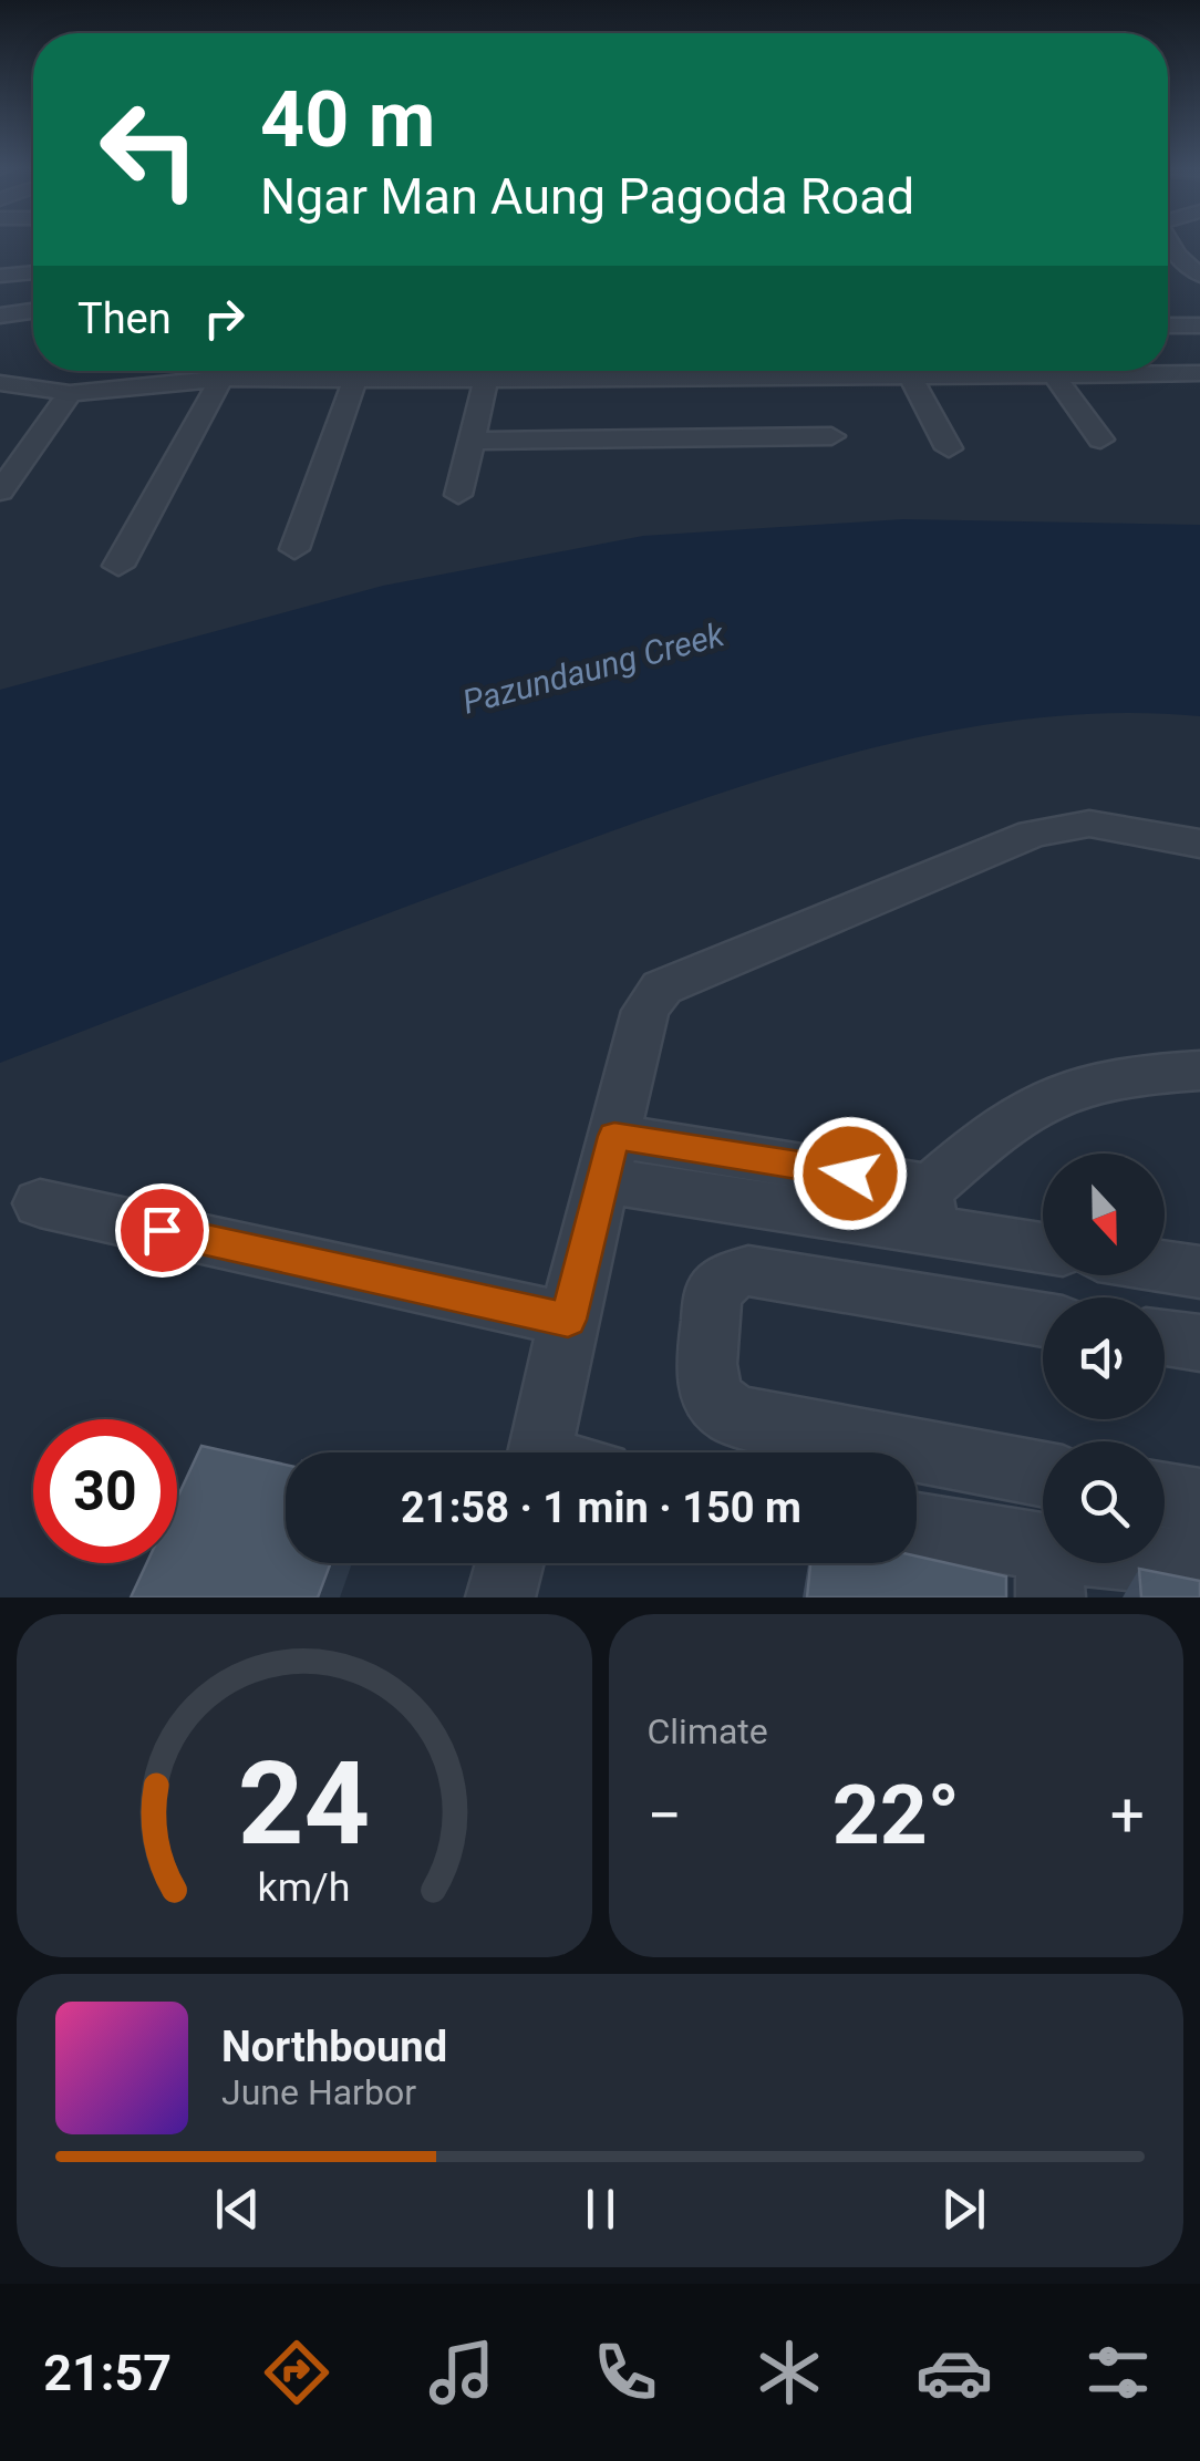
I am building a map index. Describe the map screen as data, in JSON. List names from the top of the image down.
{
  "water": ["Pazundaung Creek"],
  "north": "bottom",
  "page": {
    "turn": ["40 m", "Ngar Man Aung Pagoda Road"],
    "then": "Then",
    "limit": "30",
    "trip": "21:58 · 1 min · 150 m",
    "tile": "Climate",
    "heat": ["−", "22°", "+"],
    "song": ["Northbound", "June Harbor"],
    "tabs": "21:57",
    "gauge": ["24", "km/h"]
  }
}
